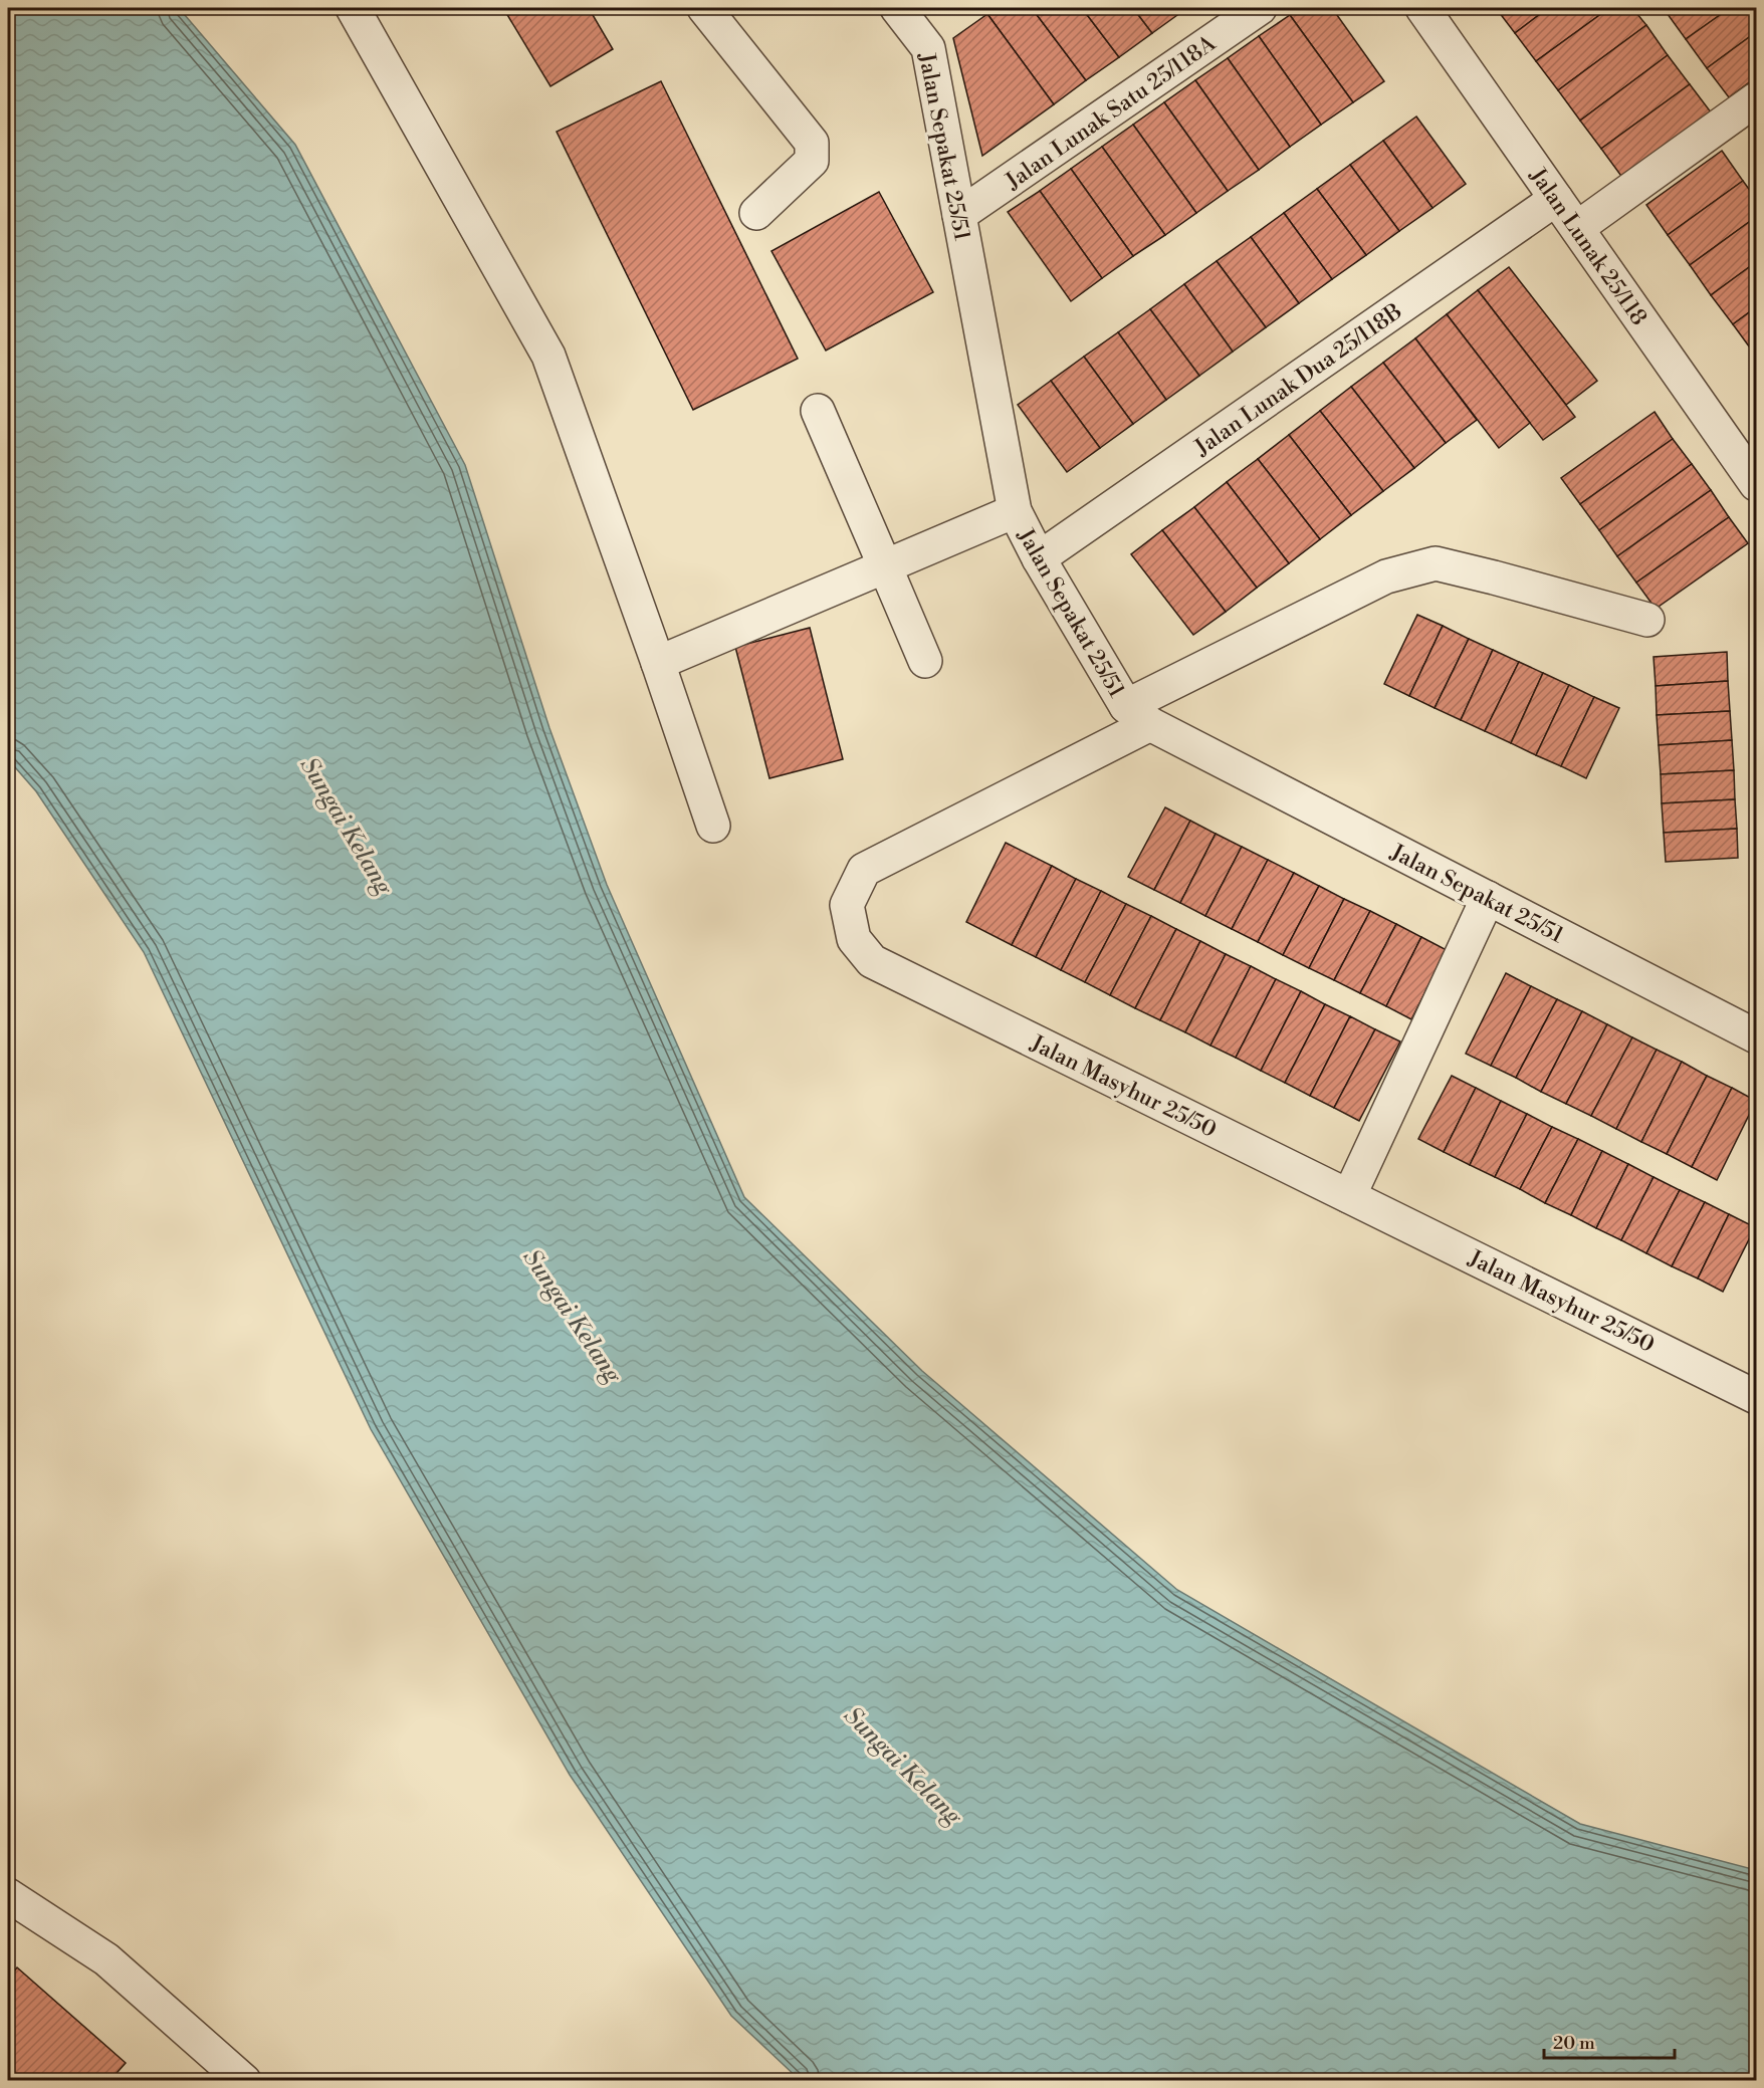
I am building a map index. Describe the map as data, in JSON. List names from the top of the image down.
{
  "streets": {
    "street": [
      "Jalan Lunak Satu 25/118A",
      "Jalan Sepakat 25/51",
      "Jalan Lunak 25/118",
      "Jalan Lunak Dua 25/118B",
      "Jalan Masyhur 25/50"
    ]
  },
  "crossings": [
    ["Jalan Lunak Satu 25/118A", "Jalan Sepakat 25/51"],
    ["Jalan Sepakat 25/51", "Jalan Lunak Dua 25/118B"],
    ["Jalan Sepakat 25/51", "Jalan Masyhur 25/50"],
    ["Jalan Lunak 25/118", "Jalan Lunak Dua 25/118B"]
  ],
  "water": ["Sungai Kelang"],
  "scale_bar": "20 m"
}
